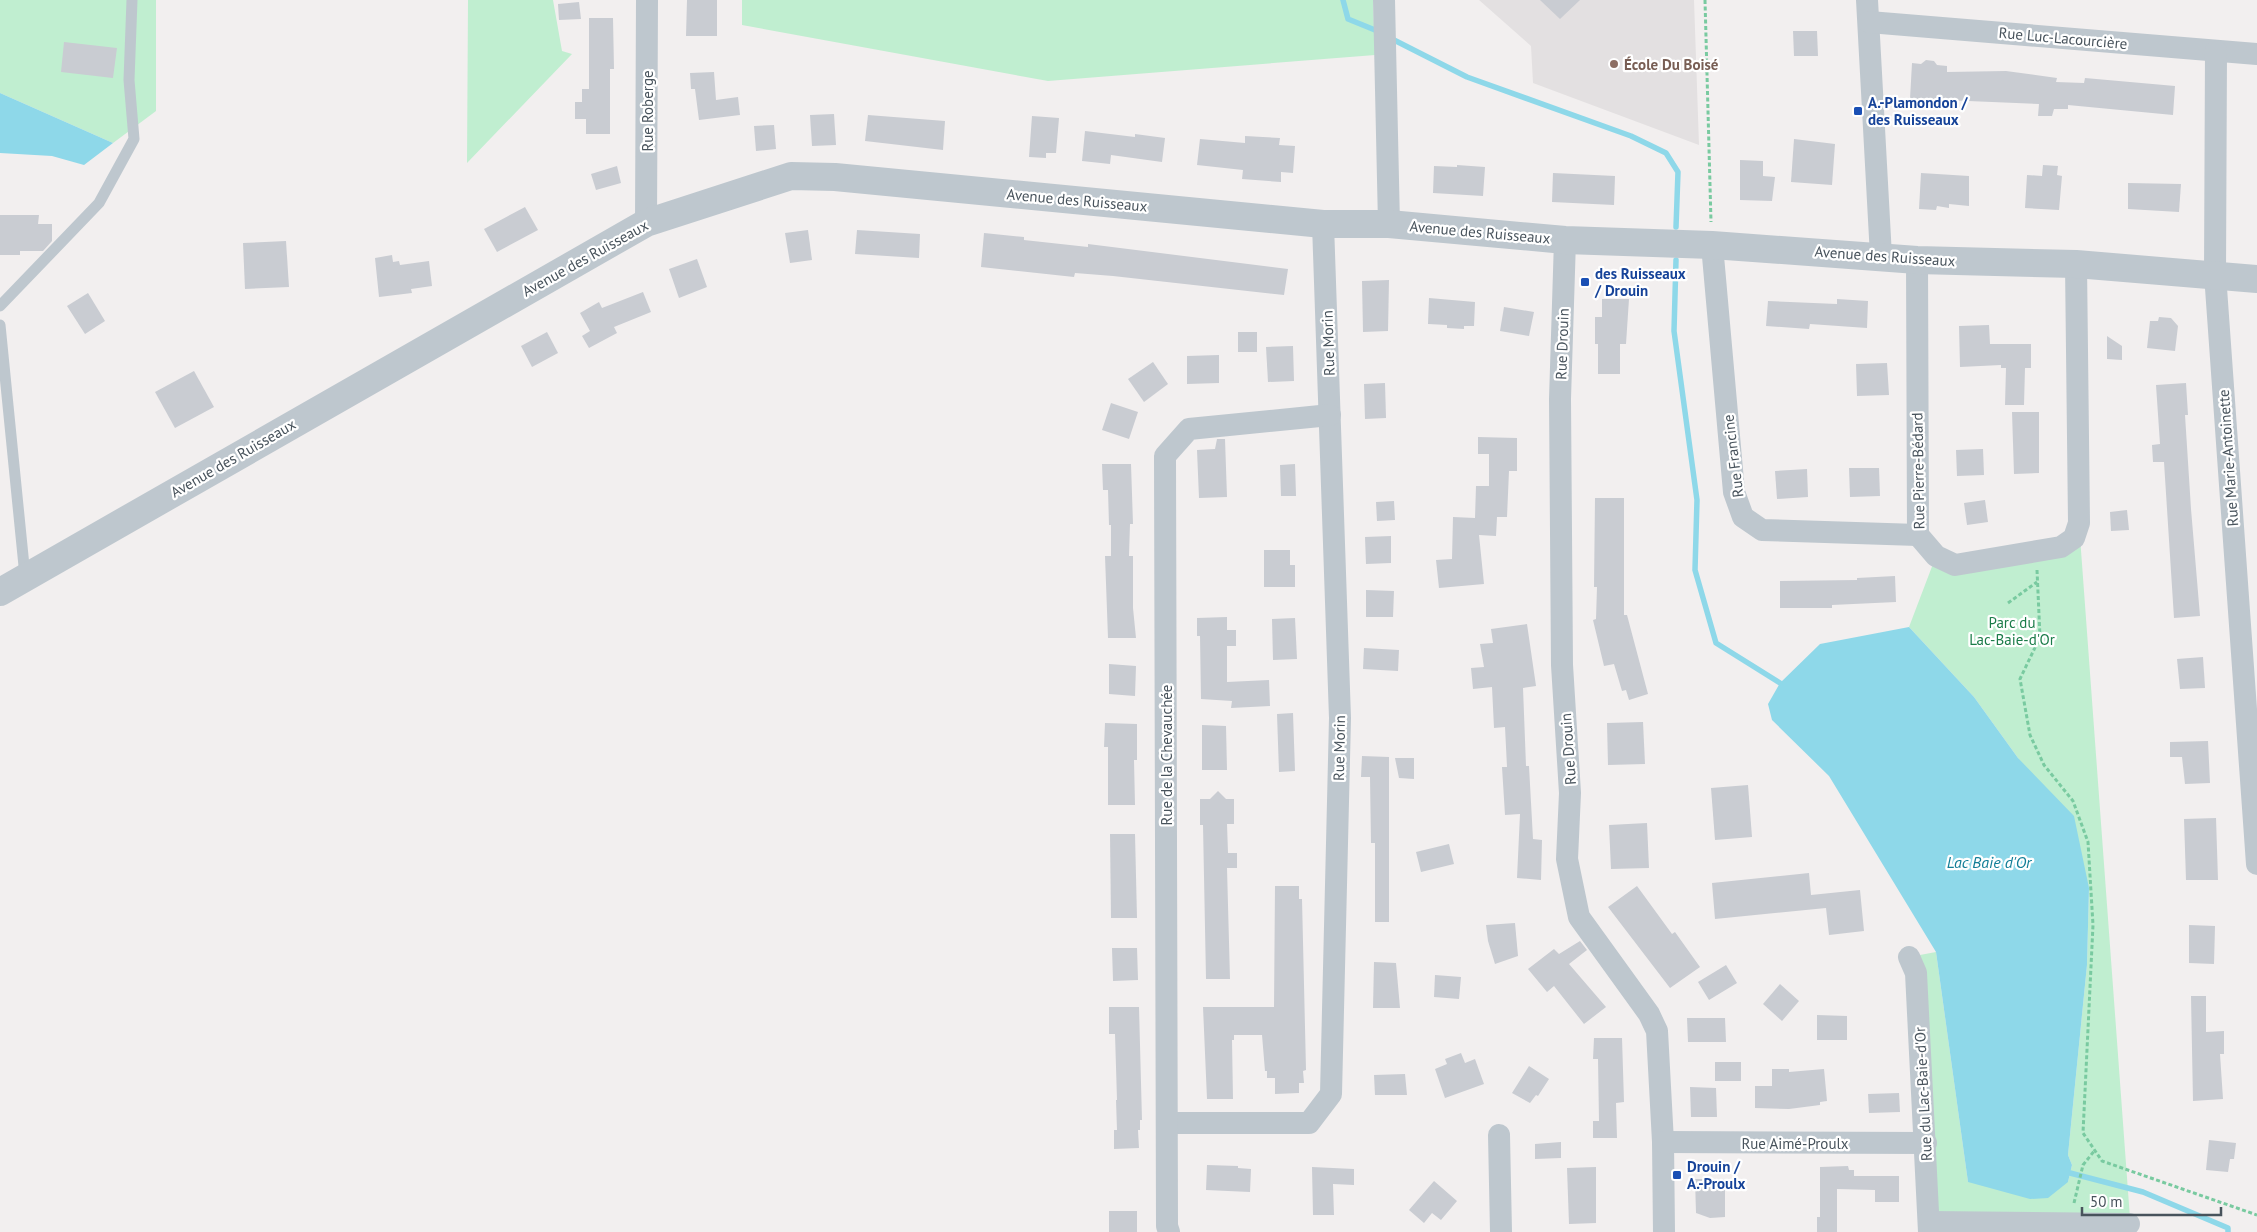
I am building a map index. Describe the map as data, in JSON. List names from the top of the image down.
{
  "streets": {
    "street": [
      "Rue Luc-Lacourcière",
      "Rue Roberge",
      "Avenue des Ruisseaux",
      "Rue Morin",
      "Rue Drouin",
      "Rue Francine",
      "Rue Marie-Antoinette",
      "Rue Pierre-Bédard",
      "Rue de la Chevauchée",
      "Rue du Lac-Baie-d'Or",
      "Rue Aimé-Proulx"
    ]
  },
  "crossings": [
    ["Rue Luc-Lacourcière", "Rue Marie-Antoinette"],
    ["Rue Roberge", "Avenue des Ruisseaux"],
    ["Avenue des Ruisseaux", "Rue Morin"],
    ["Avenue des Ruisseaux", "Rue Drouin"],
    ["Avenue des Ruisseaux", "Rue Francine"],
    ["Avenue des Ruisseaux", "Rue Marie-Antoinette"],
    ["Avenue des Ruisseaux", "Rue Pierre-Bédard"],
    ["Rue Morin", "Rue de la Chevauchée"],
    ["Rue Drouin", "Rue Aimé-Proulx"],
    ["Rue Francine", "Rue Pierre-Bédard"],
    ["Rue du Lac-Baie-d'Or", "Rue Aimé-Proulx"]
  ],
  "water": ["Lac Baie d'Or"],
  "parks": ["Parc du Lac-Baie-d'Or"],
  "places": {
    "other": ["École Du Boisé"],
    "transit": ["A.-Plamondon / des Ruisseaux", "des Ruisseaux / Drouin", "Drouin / A.-Proulx"]
  },
  "scale_bar": "50 m"
}
